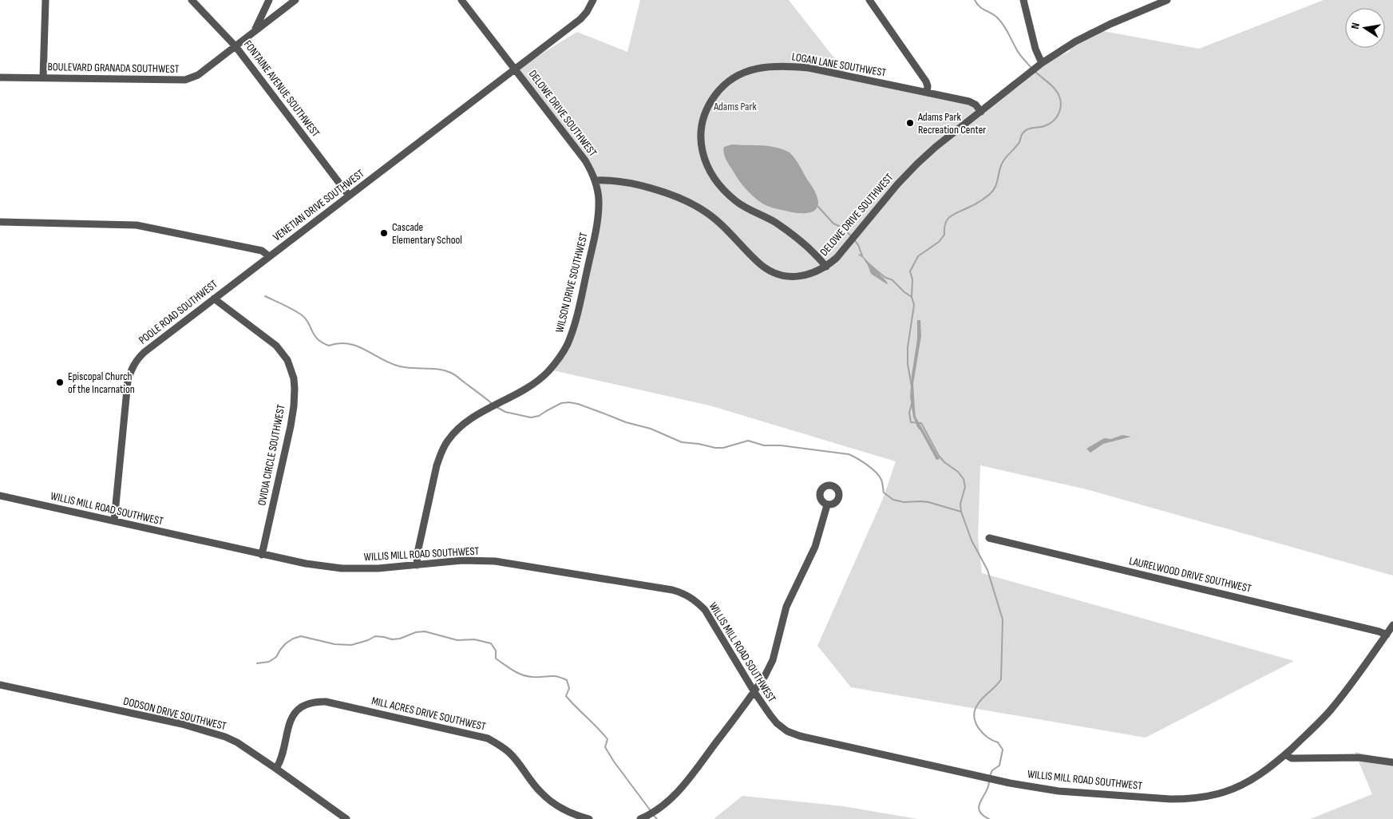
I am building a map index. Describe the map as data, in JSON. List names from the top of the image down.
{
  "streets": {
    "street": [
      "LOGAN LANE SOUTHWEST",
      "BOULEVARD GRANADA SOUTHWEST",
      "FONTAINE AVENUE SOUTHWEST",
      "DELOWE DRIVE SOUTHWEST",
      "VENETIAN DRIVE SOUTHWEST",
      "WILSON DRIVE SOUTHWEST",
      "POOLE ROAD SOUTHWEST",
      "OVIDIA CIRCLE SOUTHWEST",
      "WILLIS MILL ROAD SOUTHWEST",
      "LAURELWOOD DRIVE SOUTHWEST",
      "DODSON DRIVE SOUTHWEST",
      "MILL ACRES DRIVE SOUTHWEST"
    ]
  },
  "crossings": [
    ["LOGAN LANE SOUTHWEST", "DELOWE DRIVE SOUTHWEST"],
    ["BOULEVARD GRANADA SOUTHWEST", "FONTAINE AVENUE SOUTHWEST"],
    ["FONTAINE AVENUE SOUTHWEST", "VENETIAN DRIVE SOUTHWEST"],
    ["DELOWE DRIVE SOUTHWEST", "VENETIAN DRIVE SOUTHWEST"],
    ["DELOWE DRIVE SOUTHWEST", "WILSON DRIVE SOUTHWEST"],
    ["VENETIAN DRIVE SOUTHWEST", "POOLE ROAD SOUTHWEST"],
    ["WILSON DRIVE SOUTHWEST", "WILLIS MILL ROAD SOUTHWEST"],
    ["POOLE ROAD SOUTHWEST", "OVIDIA CIRCLE SOUTHWEST"],
    ["POOLE ROAD SOUTHWEST", "WILLIS MILL ROAD SOUTHWEST"],
    ["OVIDIA CIRCLE SOUTHWEST", "WILLIS MILL ROAD SOUTHWEST"],
    ["WILLIS MILL ROAD SOUTHWEST", "LAURELWOOD DRIVE SOUTHWEST"],
    ["DODSON DRIVE SOUTHWEST", "MILL ACRES DRIVE SOUTHWEST"]
  ],
  "parks": ["Adams Park"],
  "places": ["Adams Park Recreation Center", "Cascade Elementary School", "Episcopal Church of the Incarnation"],
  "north": "left"
}
